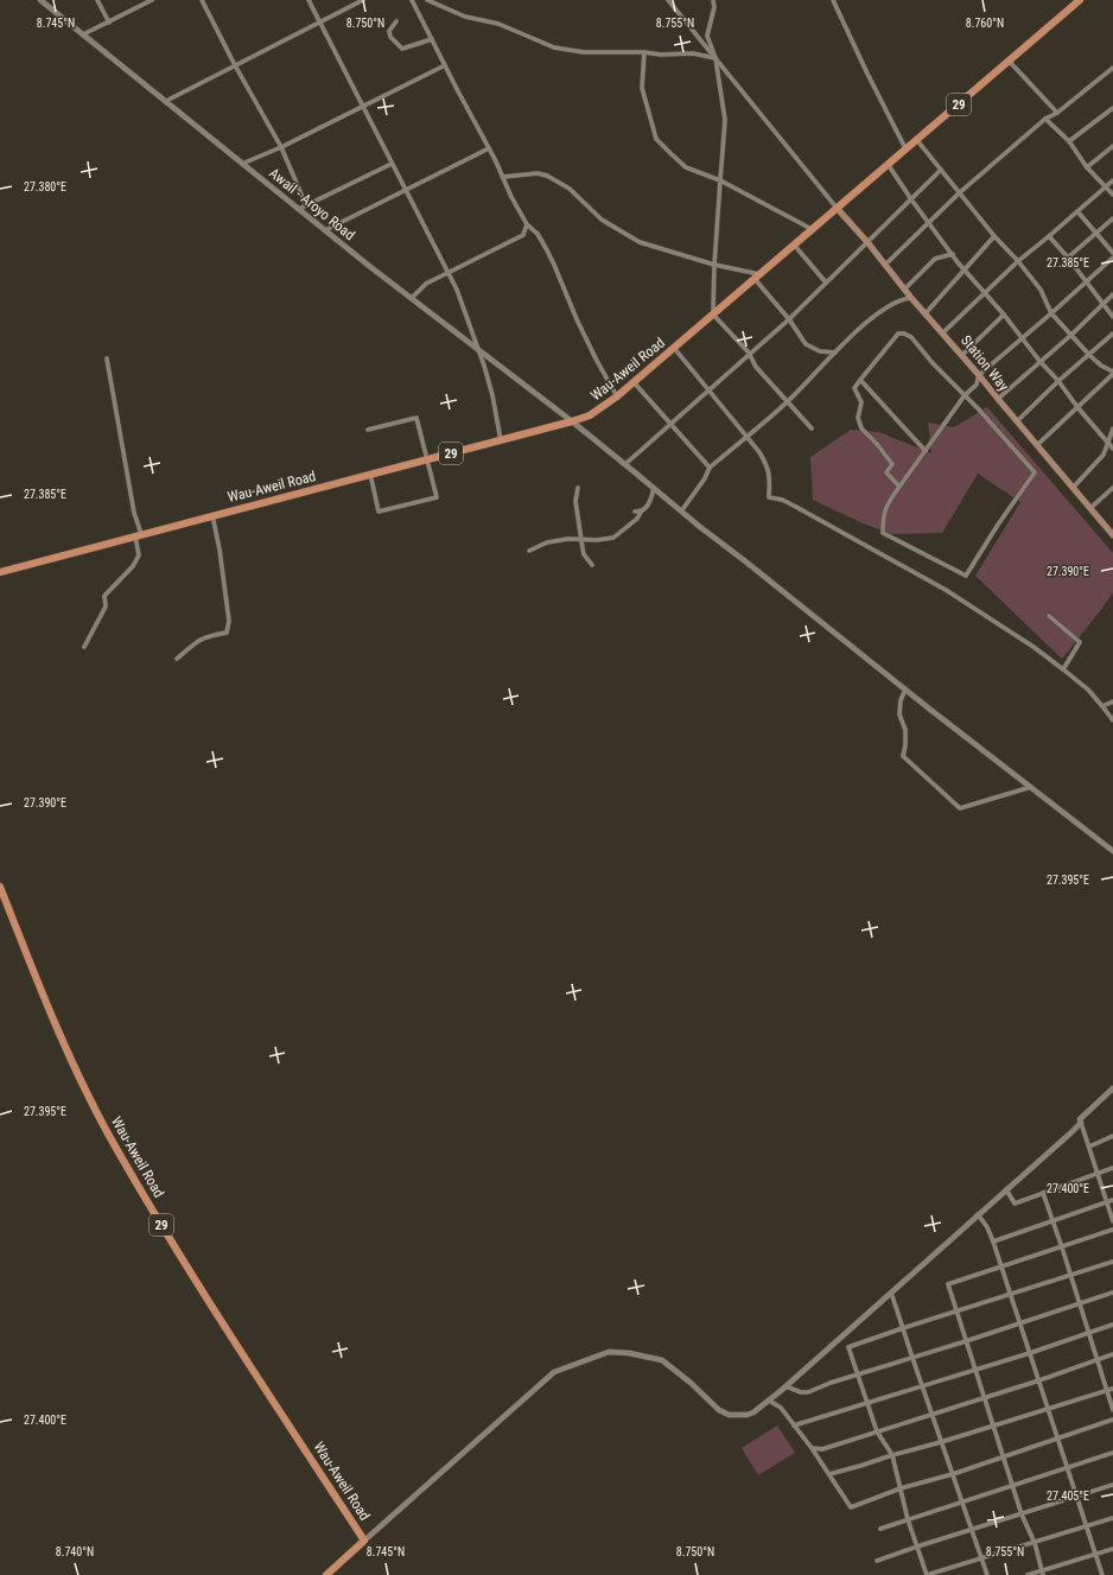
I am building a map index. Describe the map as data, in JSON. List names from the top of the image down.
{
  "streets": {
    "main road": ["29", "Station Way", "Wau-Aweil Road"],
    "street": ["Awail - Aroyo Road"]
  },
  "crossings": [
    ["Awail - Aroyo Road", "Wau-Aweil Road"],
    ["Station Way", "Wau-Aweil Road"]
  ],
  "coordinates": [
    "8.745°N",
    "8.750°N",
    "8.755°N",
    "8.760°N",
    "27.380°E",
    "27.385°E",
    "27.390°E",
    "27.395°E",
    "27.400°E",
    "27.405°E",
    "8.740°N"
  ]
}
